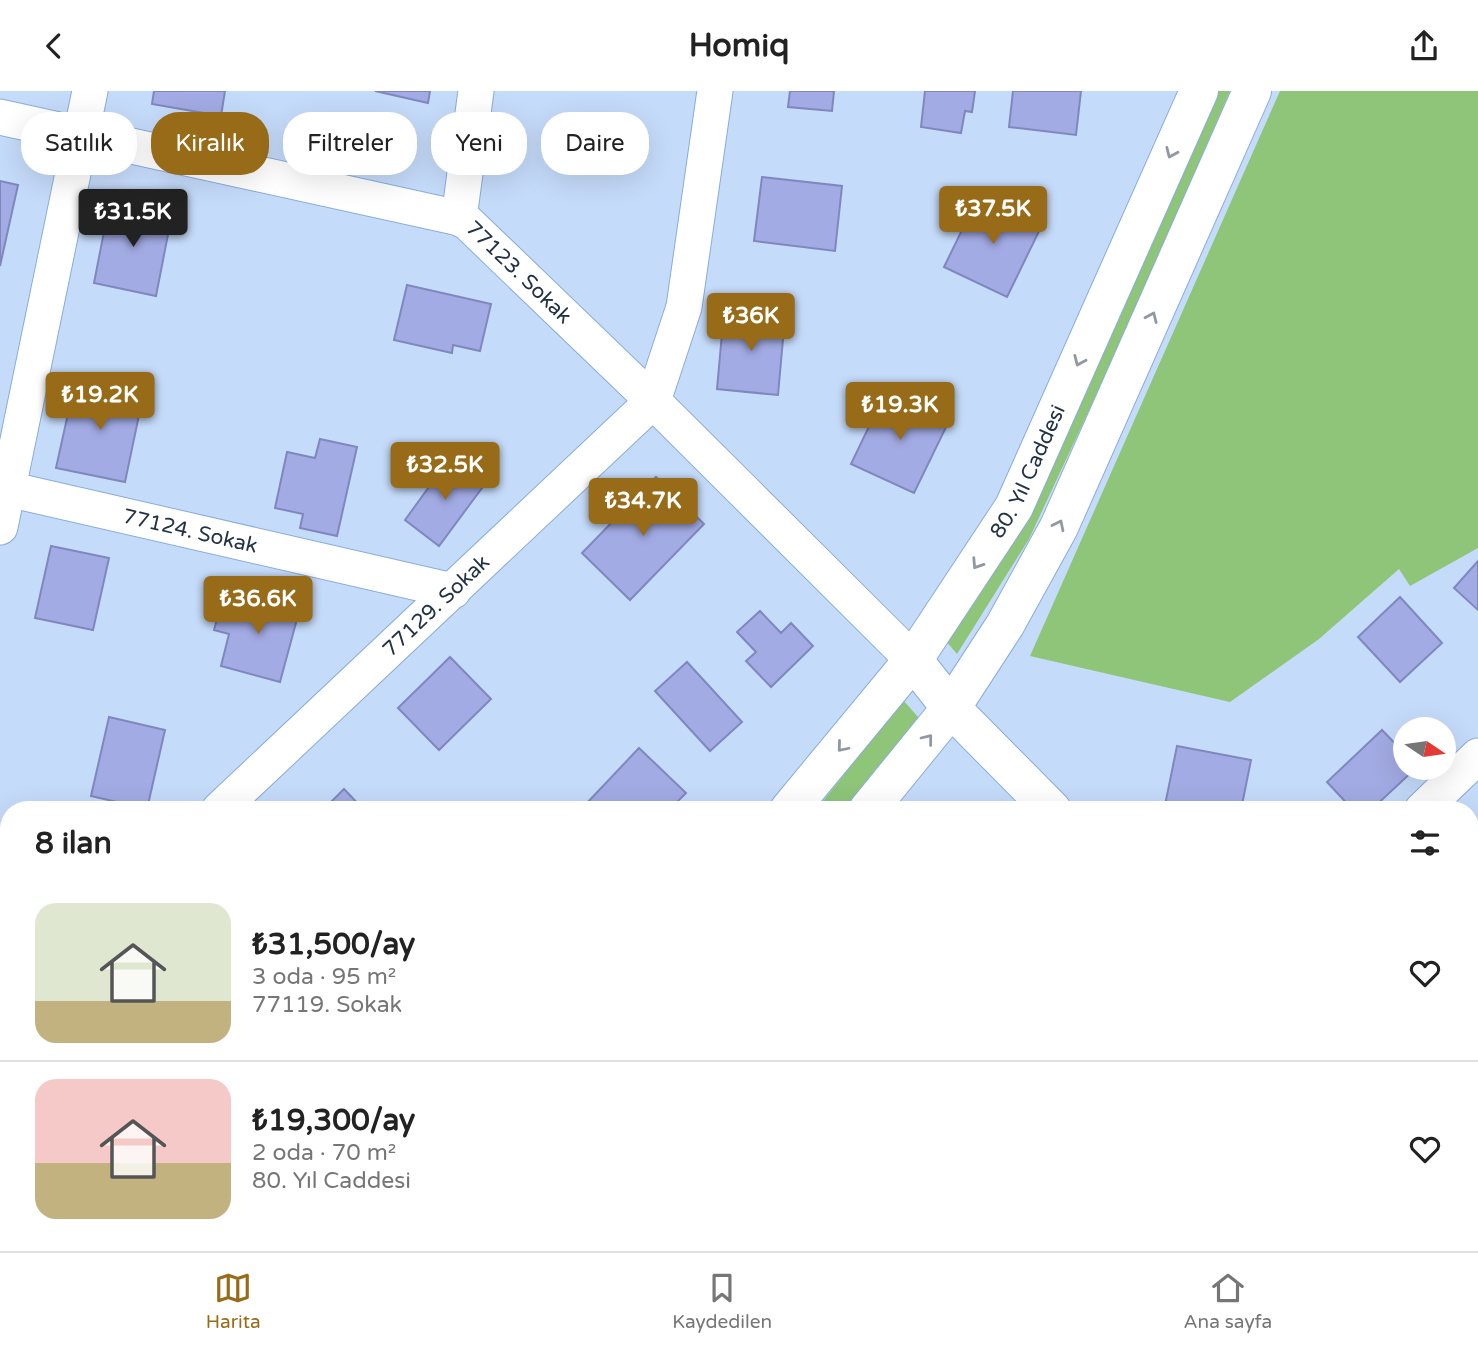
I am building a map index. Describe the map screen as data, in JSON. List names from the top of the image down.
{
  "streets": {
    "main road": ["80. Yıl Caddesi"],
    "street": ["77123. Sokak", "77124. Sokak", "77129. Sokak"]
  },
  "crossings": [
    ["77123. Sokak", "80. Yıl Caddesi"],
    ["77123. Sokak", "77129. Sokak"],
    ["77124. Sokak", "77129. Sokak"]
  ],
  "north": "right",
  "page": {
    "header": "Homiq",
    "chip": [
      "Satılık",
      "Kiralık",
      "Filtreler",
      "Yeni",
      "Daire"
    ],
    "price": [
      "₺37.5K",
      "₺31.5K",
      "₺36K",
      "₺19.2K",
      "₺19.3K",
      "₺32.5K",
      "₺34.7K",
      "₺36.6K"
    ],
    "heading": "8 ilan",
    "list": [
      {
        "name": "₺31,500/ay",
        "note": "3 oda · 95 m² · 77119. Sokak"
      },
      {
        "name": "₺19,300/ay",
        "note": "2 oda · 70 m² · 80. Yıl Caddesi"
      }
    ],
    "tabs": ["Harita", "Kaydedilen", "Ana sayfa"]
  }
}
